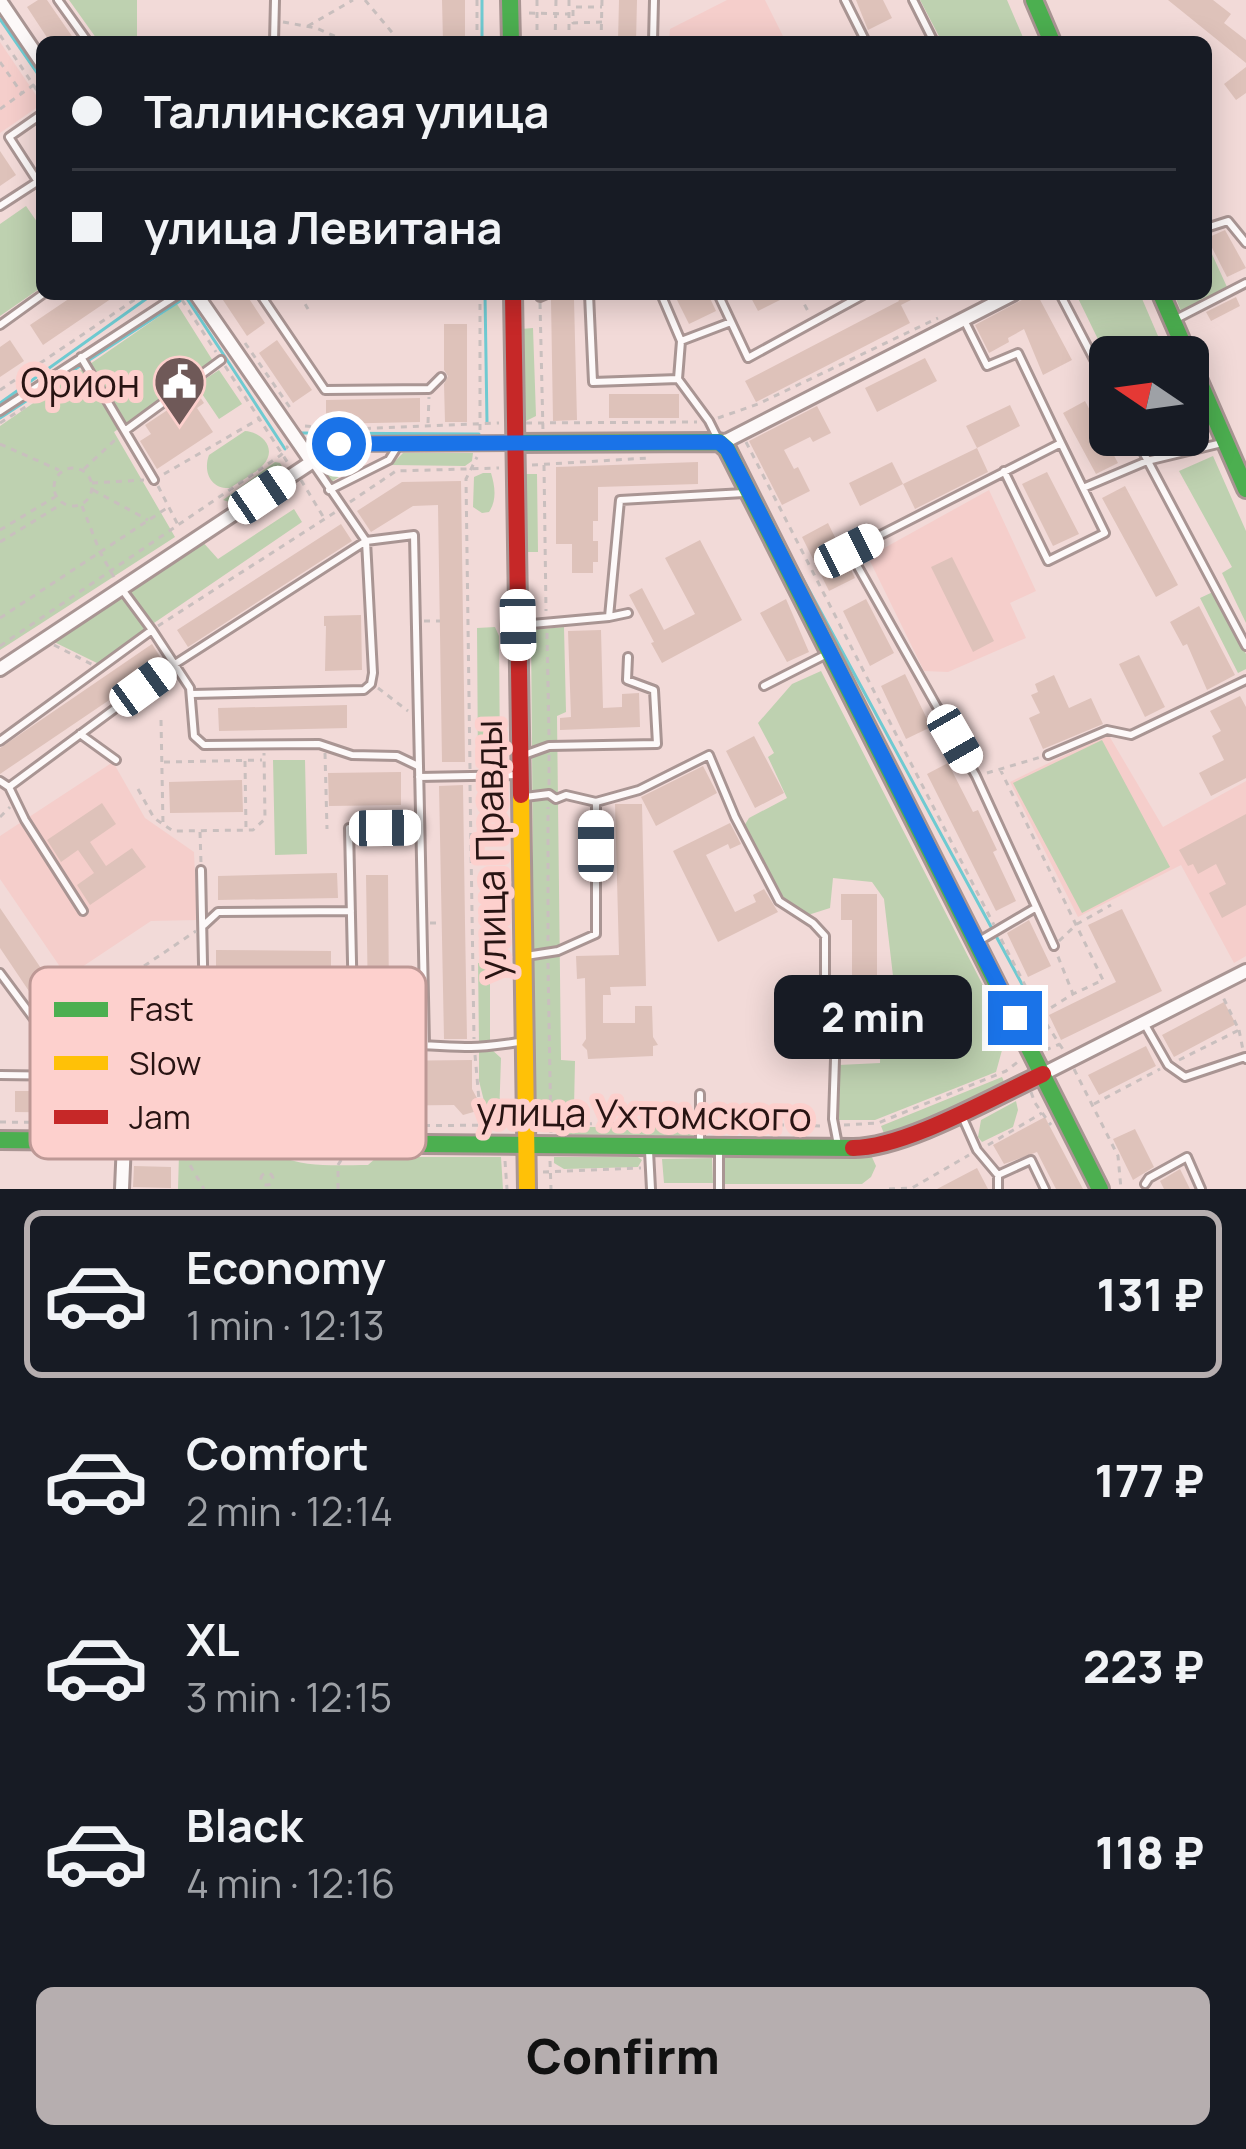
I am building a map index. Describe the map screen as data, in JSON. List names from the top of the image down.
{
  "streets": {
    "street": ["улица Правды", "улица Ухтомского"]
  },
  "crossings": [
    ["улица Правды", "улица Ухтомского"]
  ],
  "places": {
    "public building": ["Орион"]
  },
  "legend": ["Fast", "Slow", "Jam"],
  "north": "left",
  "page": {
    "banner": ["Таллинская улица", "улица Левитана"],
    "bubble": "2 min",
    "list": [
      {
        "name": "Economy",
        "note": "1 min · 12:13",
        "value": "131 ₽"
      },
      {
        "name": "Comfort",
        "note": "2 min · 12:14",
        "value": "177 ₽"
      },
      {
        "name": "XL",
        "note": "3 min · 12:15",
        "value": "223 ₽"
      },
      {
        "name": "Black",
        "note": "4 min · 12:16",
        "value": "118 ₽"
      }
    ],
    "buttons": "Confirm"
  }
}
